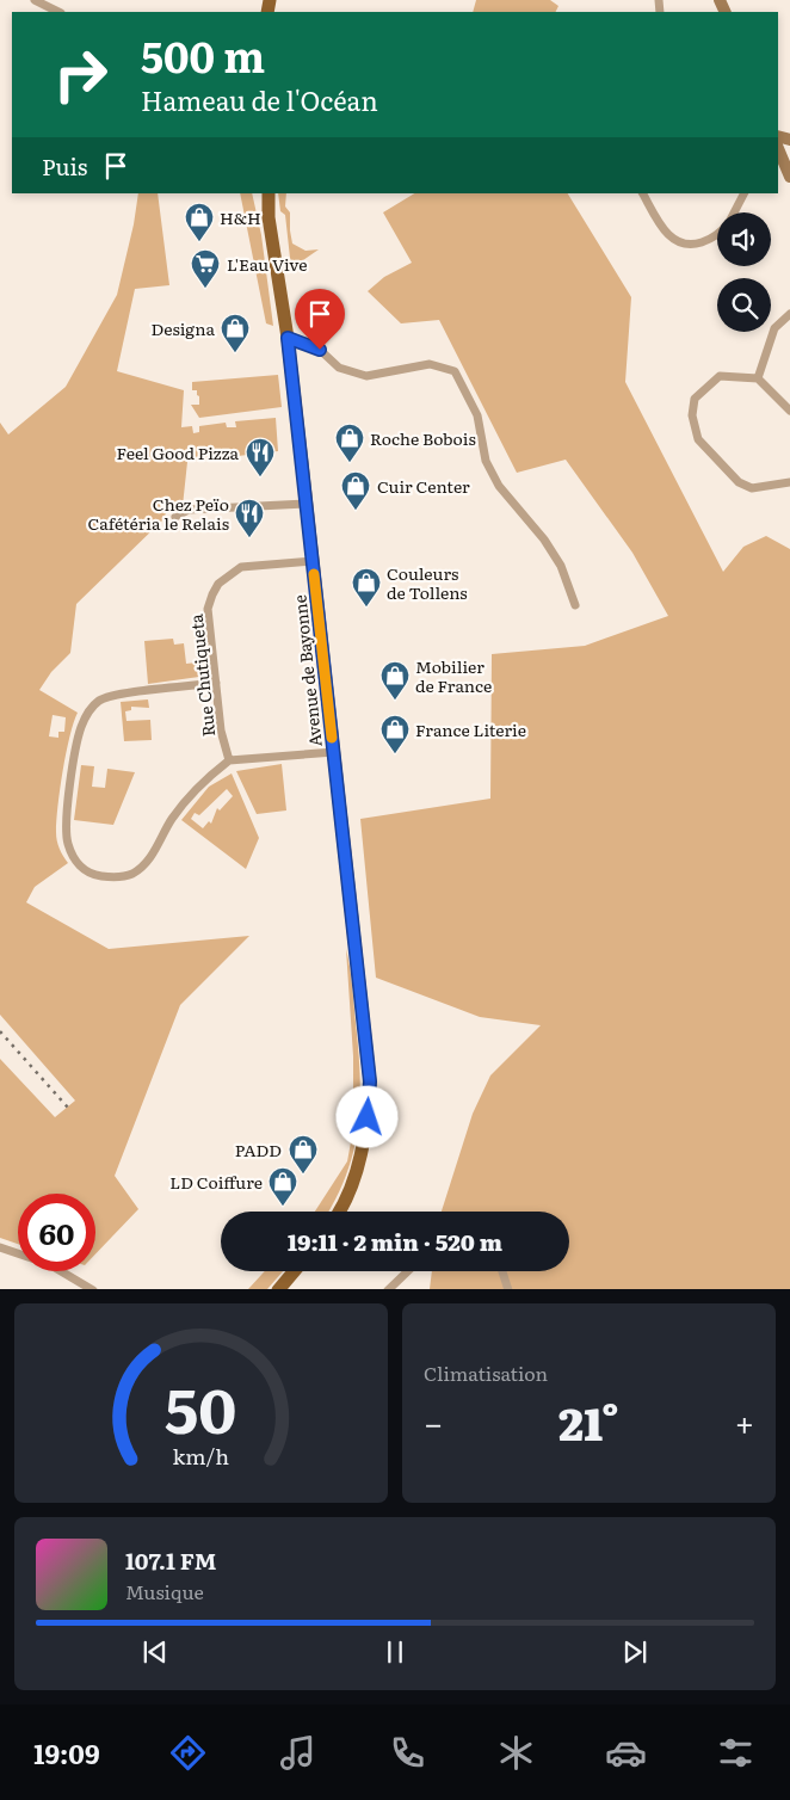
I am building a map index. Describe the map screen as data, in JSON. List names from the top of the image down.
{
  "streets": {
    "main road": ["Avenue de Bayonne"],
    "street": ["Rue Chutiqueta"]
  },
  "crossings": [
    ["Avenue de Bayonne", "Rue Chutiqueta"]
  ],
  "places": {
    "shop": [
      "H&H",
      "Designa",
      "Roche Bobois",
      "Cuir Center",
      "Couleurs de Tollens",
      "Mobilier de France",
      "France Literie",
      "PADD",
      "LD Coiffure"
    ],
    "supermarket": ["L'Eau Vive"],
    "restaurant": ["Feel Good Pizza", "Chez Peïo Cafétéria le Relais"]
  },
  "page": {
    "turn": ["500 m", "Hameau de l'Océan"],
    "then": "Puis",
    "limit": "60",
    "trip": "19:11 · 2 min · 520 m",
    "tile": "Climatisation",
    "heat": ["−", "21°", "+"],
    "song": ["107.1 FM", "Musique"],
    "tabs": "19:09",
    "gauge": ["50", "km/h"]
  }
}
